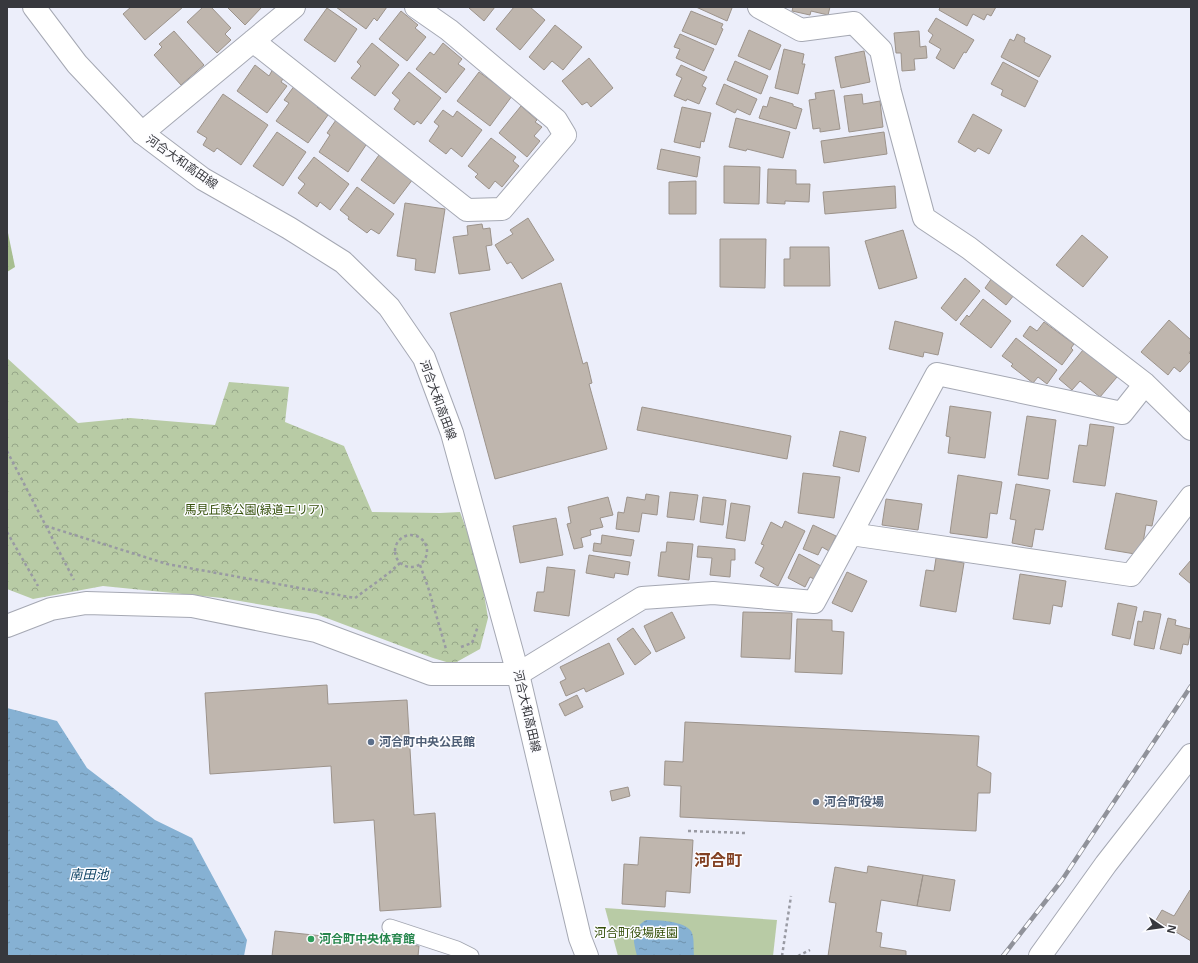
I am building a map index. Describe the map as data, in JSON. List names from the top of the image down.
{
  "streets": {
    "street": ["河合大和高田線"]
  },
  "districts": ["河合町"],
  "water": ["南田池"],
  "parks": ["馬見丘陵公園(緑道エリア)", "河合町役場庭園"],
  "places": ["河合町中央公民館", "河合町役場", "河合町中央体育館"],
  "north": "right"
}
